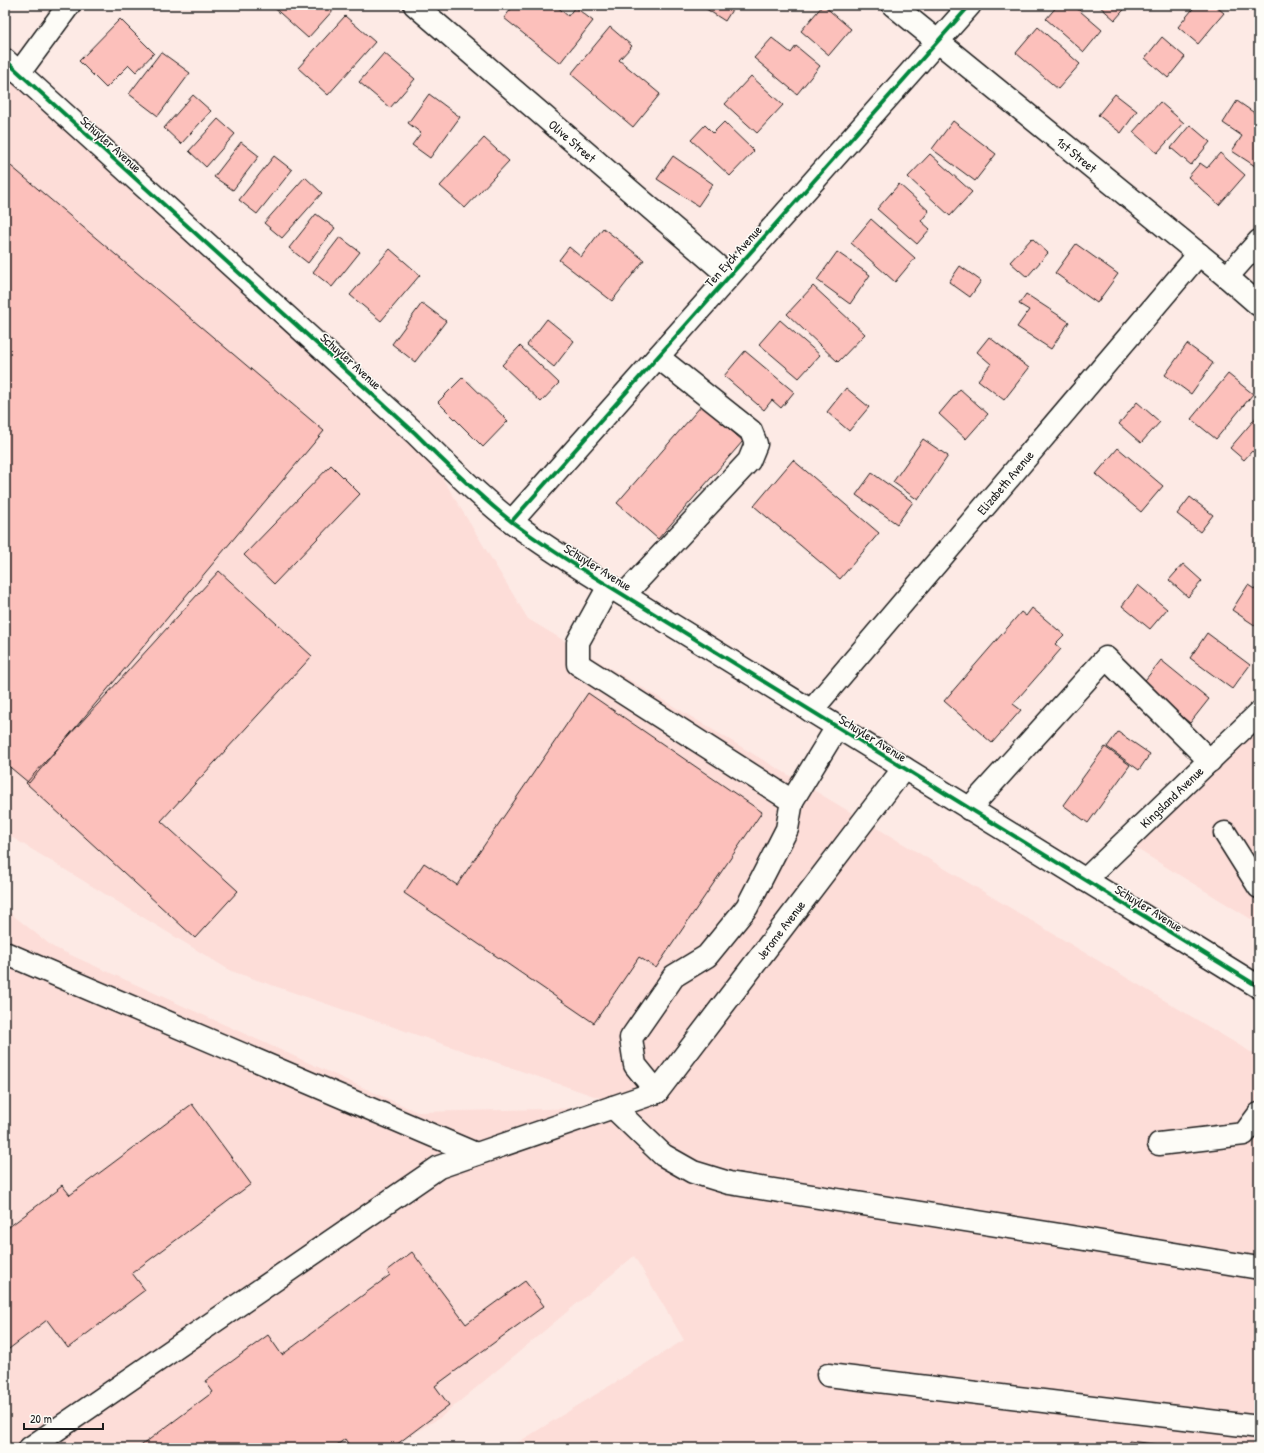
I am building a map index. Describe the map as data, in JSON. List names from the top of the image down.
{
  "streets": {
    "street": [
      "Olive Street",
      "Schuyler Avenue",
      "1st Street",
      "Ten Eyck Avenue",
      "Elizabeth Avenue",
      "Kingsland Avenue",
      "Jerome Avenue"
    ]
  },
  "crossings": [
    ["Olive Street", "Ten Eyck Avenue"],
    ["Schuyler Avenue", "Ten Eyck Avenue"],
    ["Schuyler Avenue", "Elizabeth Avenue"],
    ["Schuyler Avenue", "Kingsland Avenue"],
    ["Schuyler Avenue", "Jerome Avenue"],
    ["1st Street", "Ten Eyck Avenue"],
    ["1st Street", "Elizabeth Avenue"]
  ],
  "scale_bar": "20 m"
}
